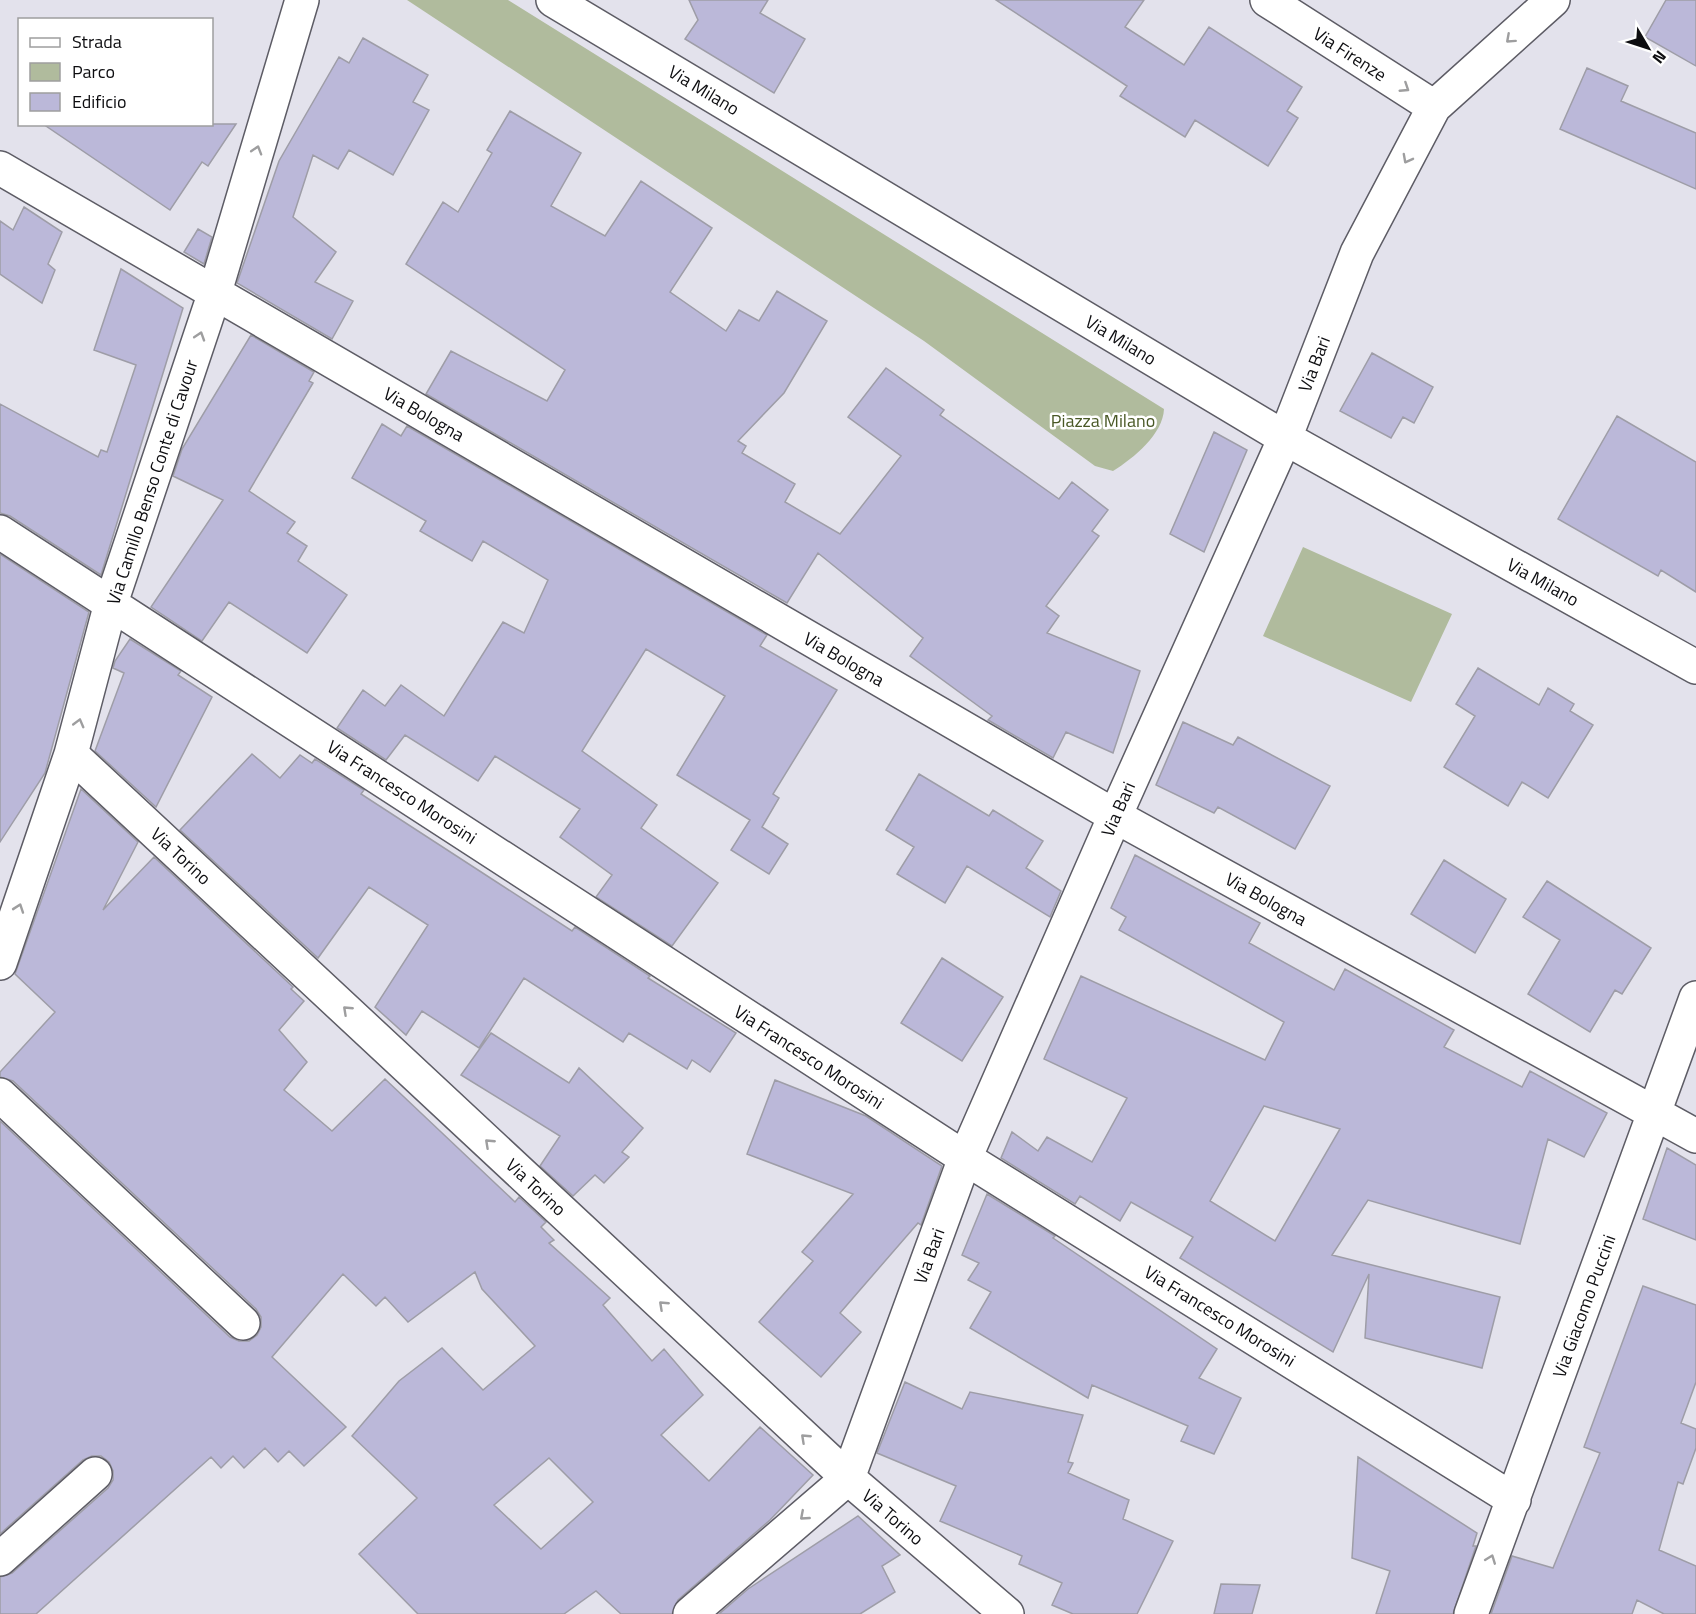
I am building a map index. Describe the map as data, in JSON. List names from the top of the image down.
{
  "streets": {
    "street": [
      "Via Firenze",
      "Via Milano",
      "Via Bari",
      "Via Bologna",
      "Via Camillo Benso Conte di Cavour",
      "Via Francesco Morosini",
      "Via Torino",
      "Via Giacomo Puccini"
    ]
  },
  "crossings": [
    ["Via Firenze", "Via Bari"],
    ["Via Milano", "Via Bari"],
    ["Via Bari", "Via Bologna"],
    ["Via Bari", "Via Francesco Morosini"],
    ["Via Bari", "Via Torino"],
    ["Via Bologna", "Via Camillo Benso Conte di Cavour"],
    ["Via Bologna", "Via Giacomo Puccini"],
    ["Via Camillo Benso Conte di Cavour", "Via Francesco Morosini"],
    ["Via Camillo Benso Conte di Cavour", "Via Torino"],
    ["Via Francesco Morosini", "Via Giacomo Puccini"]
  ],
  "one_way": [
    "Via Firenze",
    "Via Bari",
    "Via Camillo Benso Conte di Cavour",
    "Via Torino"
  ],
  "parks": ["Piazza Milano"],
  "legend": ["Strada", "Parco", "Edificio"],
  "north": "bottom right"
}
